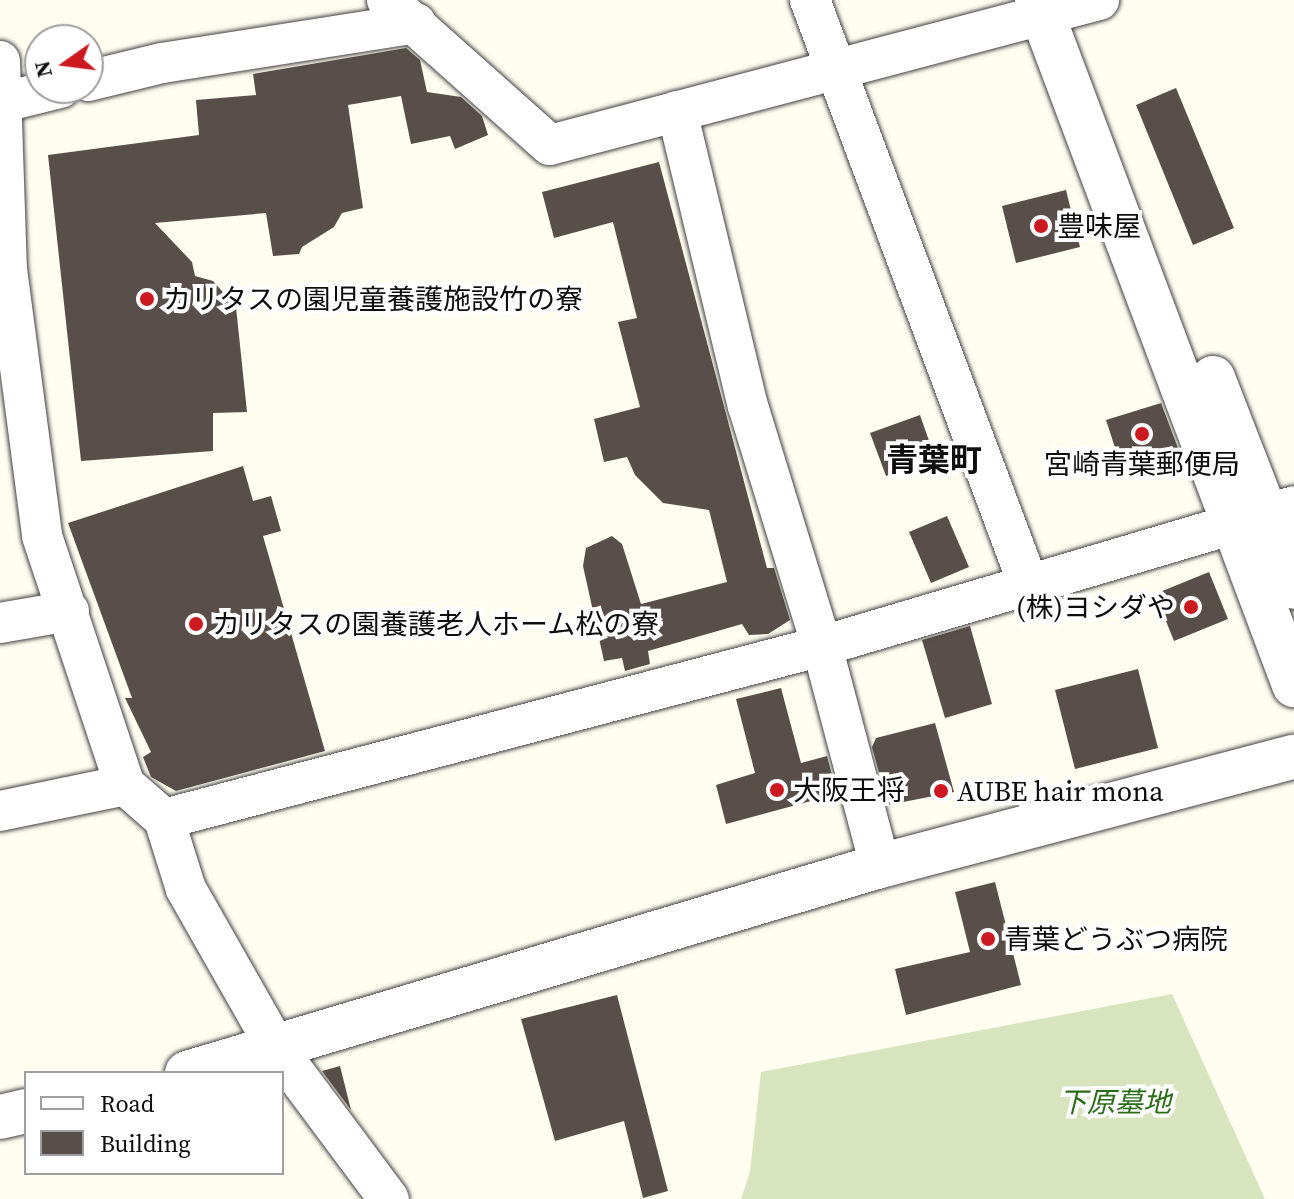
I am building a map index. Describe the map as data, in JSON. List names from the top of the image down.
{
  "districts": ["青葉町"],
  "parks": ["下原墓地"],
  "places": [
    "豊味屋",
    "カリタスの園児童養護施設竹の寮",
    "宮崎青葉郵便局",
    "(株)ヨシダや",
    "カリタスの園養護老人ホーム松の寮",
    "大阪王将",
    "AUBE hair mona",
    "青葉どうぶつ病院"
  ],
  "legend": ["Road", "Building"],
  "north": "left"
}
